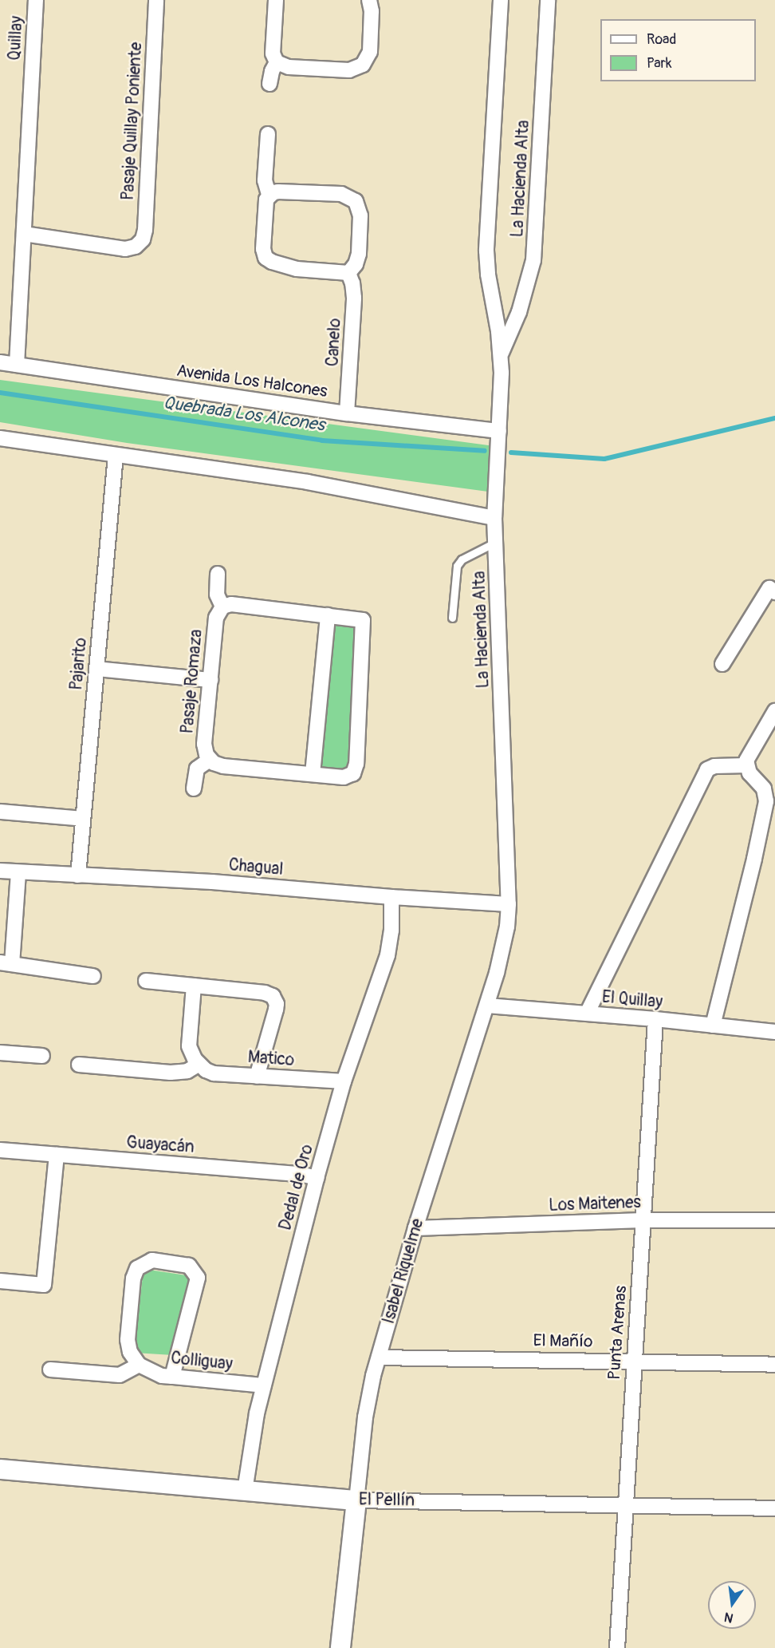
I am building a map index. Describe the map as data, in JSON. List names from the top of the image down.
{
  "streets": {
    "street": [
      "Quillay",
      "Pasaje Quillay Poniente",
      "La Hacienda Alta",
      "Canelo",
      "Avenida Los Halcones",
      "Pajarito",
      "Pasaje Romaza",
      "Chagual",
      "El Quillay",
      "Matico",
      "Guayacán",
      "Dedal de Oro",
      "Los Maitenes",
      "Isabel Riquelme",
      "Punta Arenas",
      "El Mañío",
      "Colliguay",
      "El Pellín"
    ]
  },
  "crossings": [
    ["Quillay", "Pasaje Quillay Poniente"],
    ["Quillay", "Avenida Los Halcones"],
    ["La Hacienda Alta", "Avenida Los Halcones"],
    ["La Hacienda Alta", "Chagual"],
    ["La Hacienda Alta", "Isabel Riquelme"],
    ["Canelo", "Avenida Los Halcones"],
    ["Pajarito", "Chagual"],
    ["Chagual", "Dedal de Oro"],
    ["Chagual", "Isabel Riquelme"],
    ["El Quillay", "Isabel Riquelme"],
    ["El Quillay", "Punta Arenas"],
    ["Matico", "Dedal de Oro"],
    ["Guayacán", "Dedal de Oro"],
    ["Dedal de Oro", "Colliguay"],
    ["Dedal de Oro", "El Pellín"],
    ["Los Maitenes", "Isabel Riquelme"],
    ["Los Maitenes", "Punta Arenas"],
    ["Isabel Riquelme", "El Mañío"],
    ["Isabel Riquelme", "El Pellín"],
    ["Punta Arenas", "El Mañío"],
    ["Punta Arenas", "El Pellín"]
  ],
  "water": ["Quebrada Los Alcones"],
  "legend": ["Road", "Park"],
  "north": "bottom"
}
